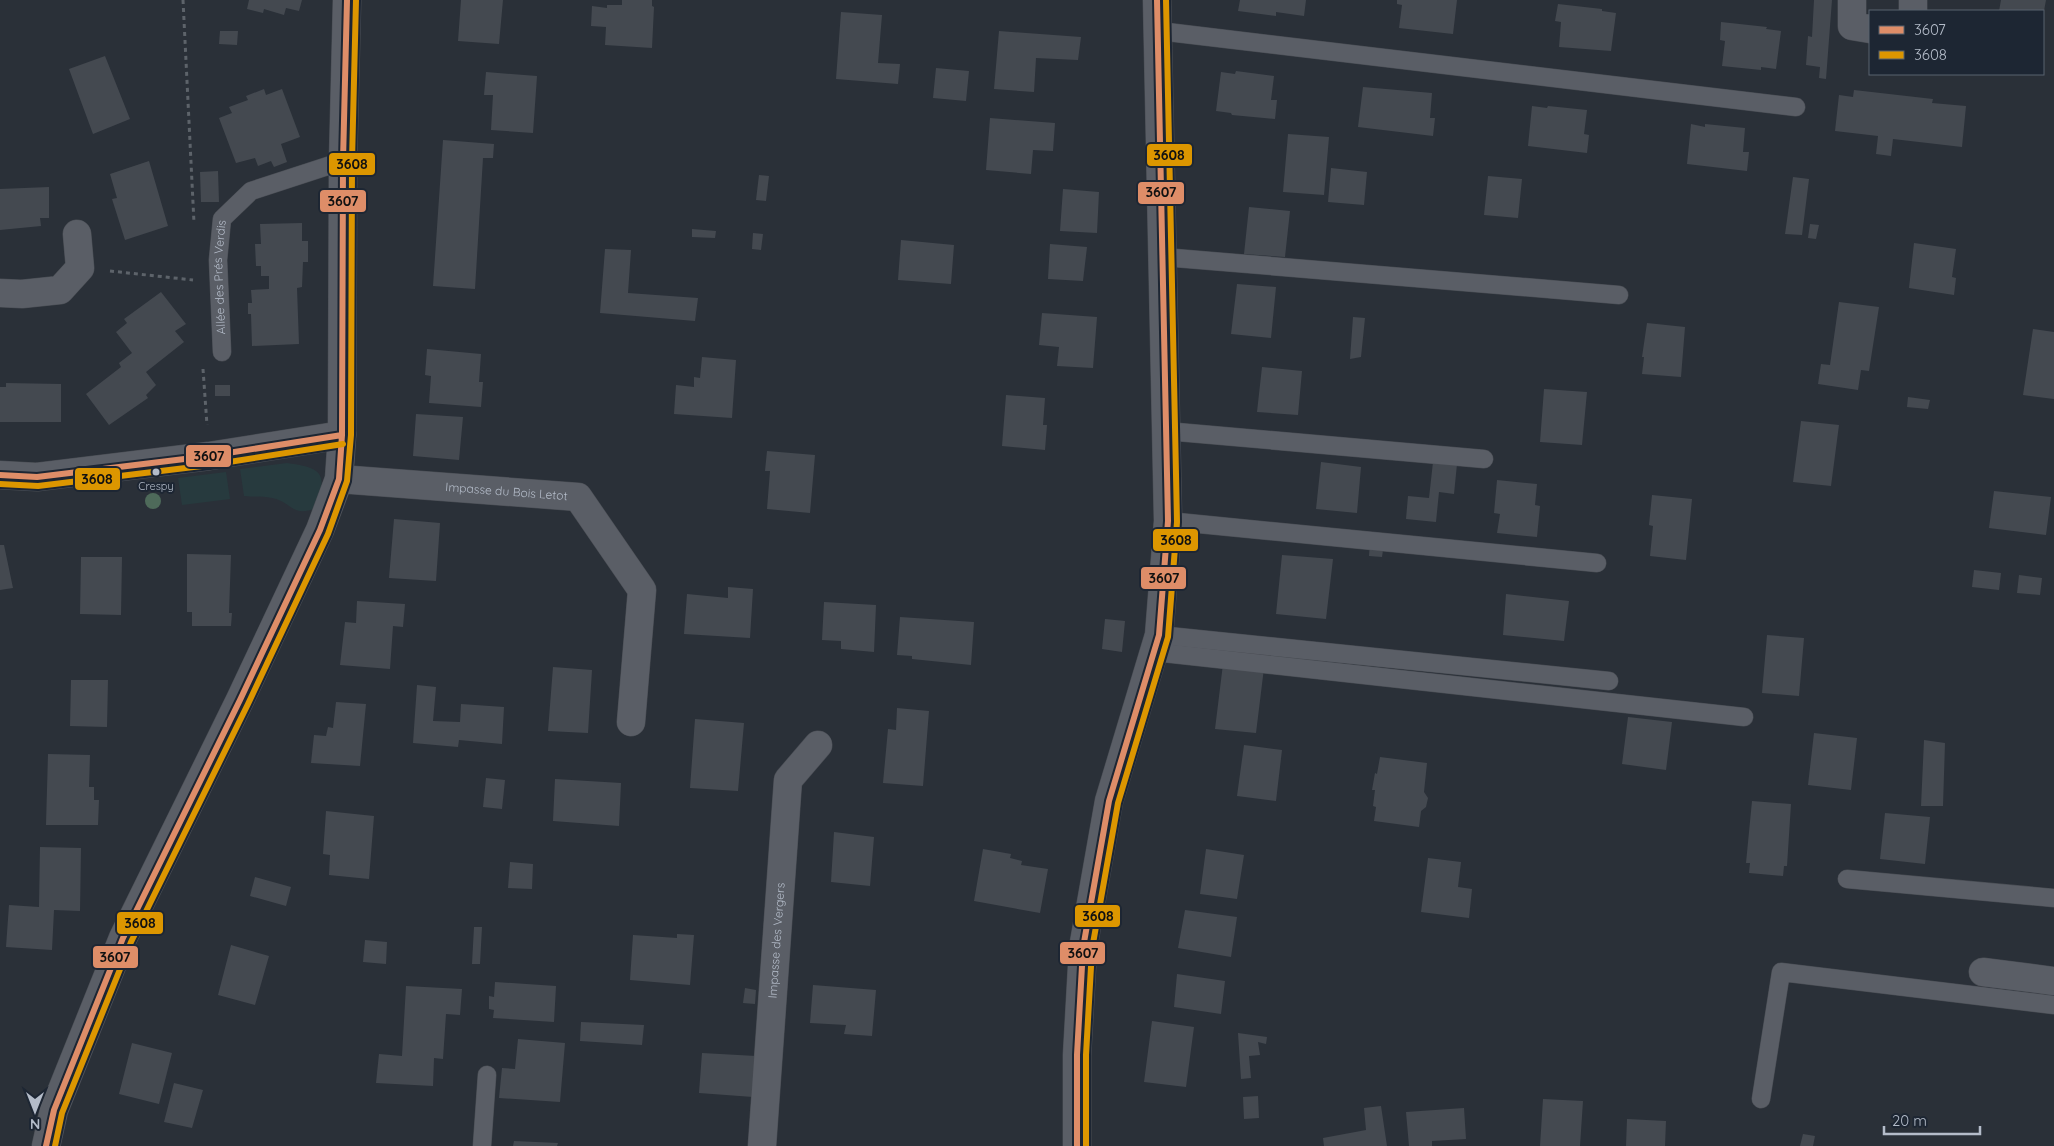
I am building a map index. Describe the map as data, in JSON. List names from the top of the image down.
{
  "streets": {
    "street": ["Impasse du Bois Letot", "Impasse des Vergers"],
    "lane": ["Allée des Prés Verdis"]
  },
  "places": ["Crespy"],
  "lines": ["transit line 3607", "transit line 3608"],
  "legend": ["3607", "3608"],
  "scale_bar": "20 m",
  "north": "bottom"
}
